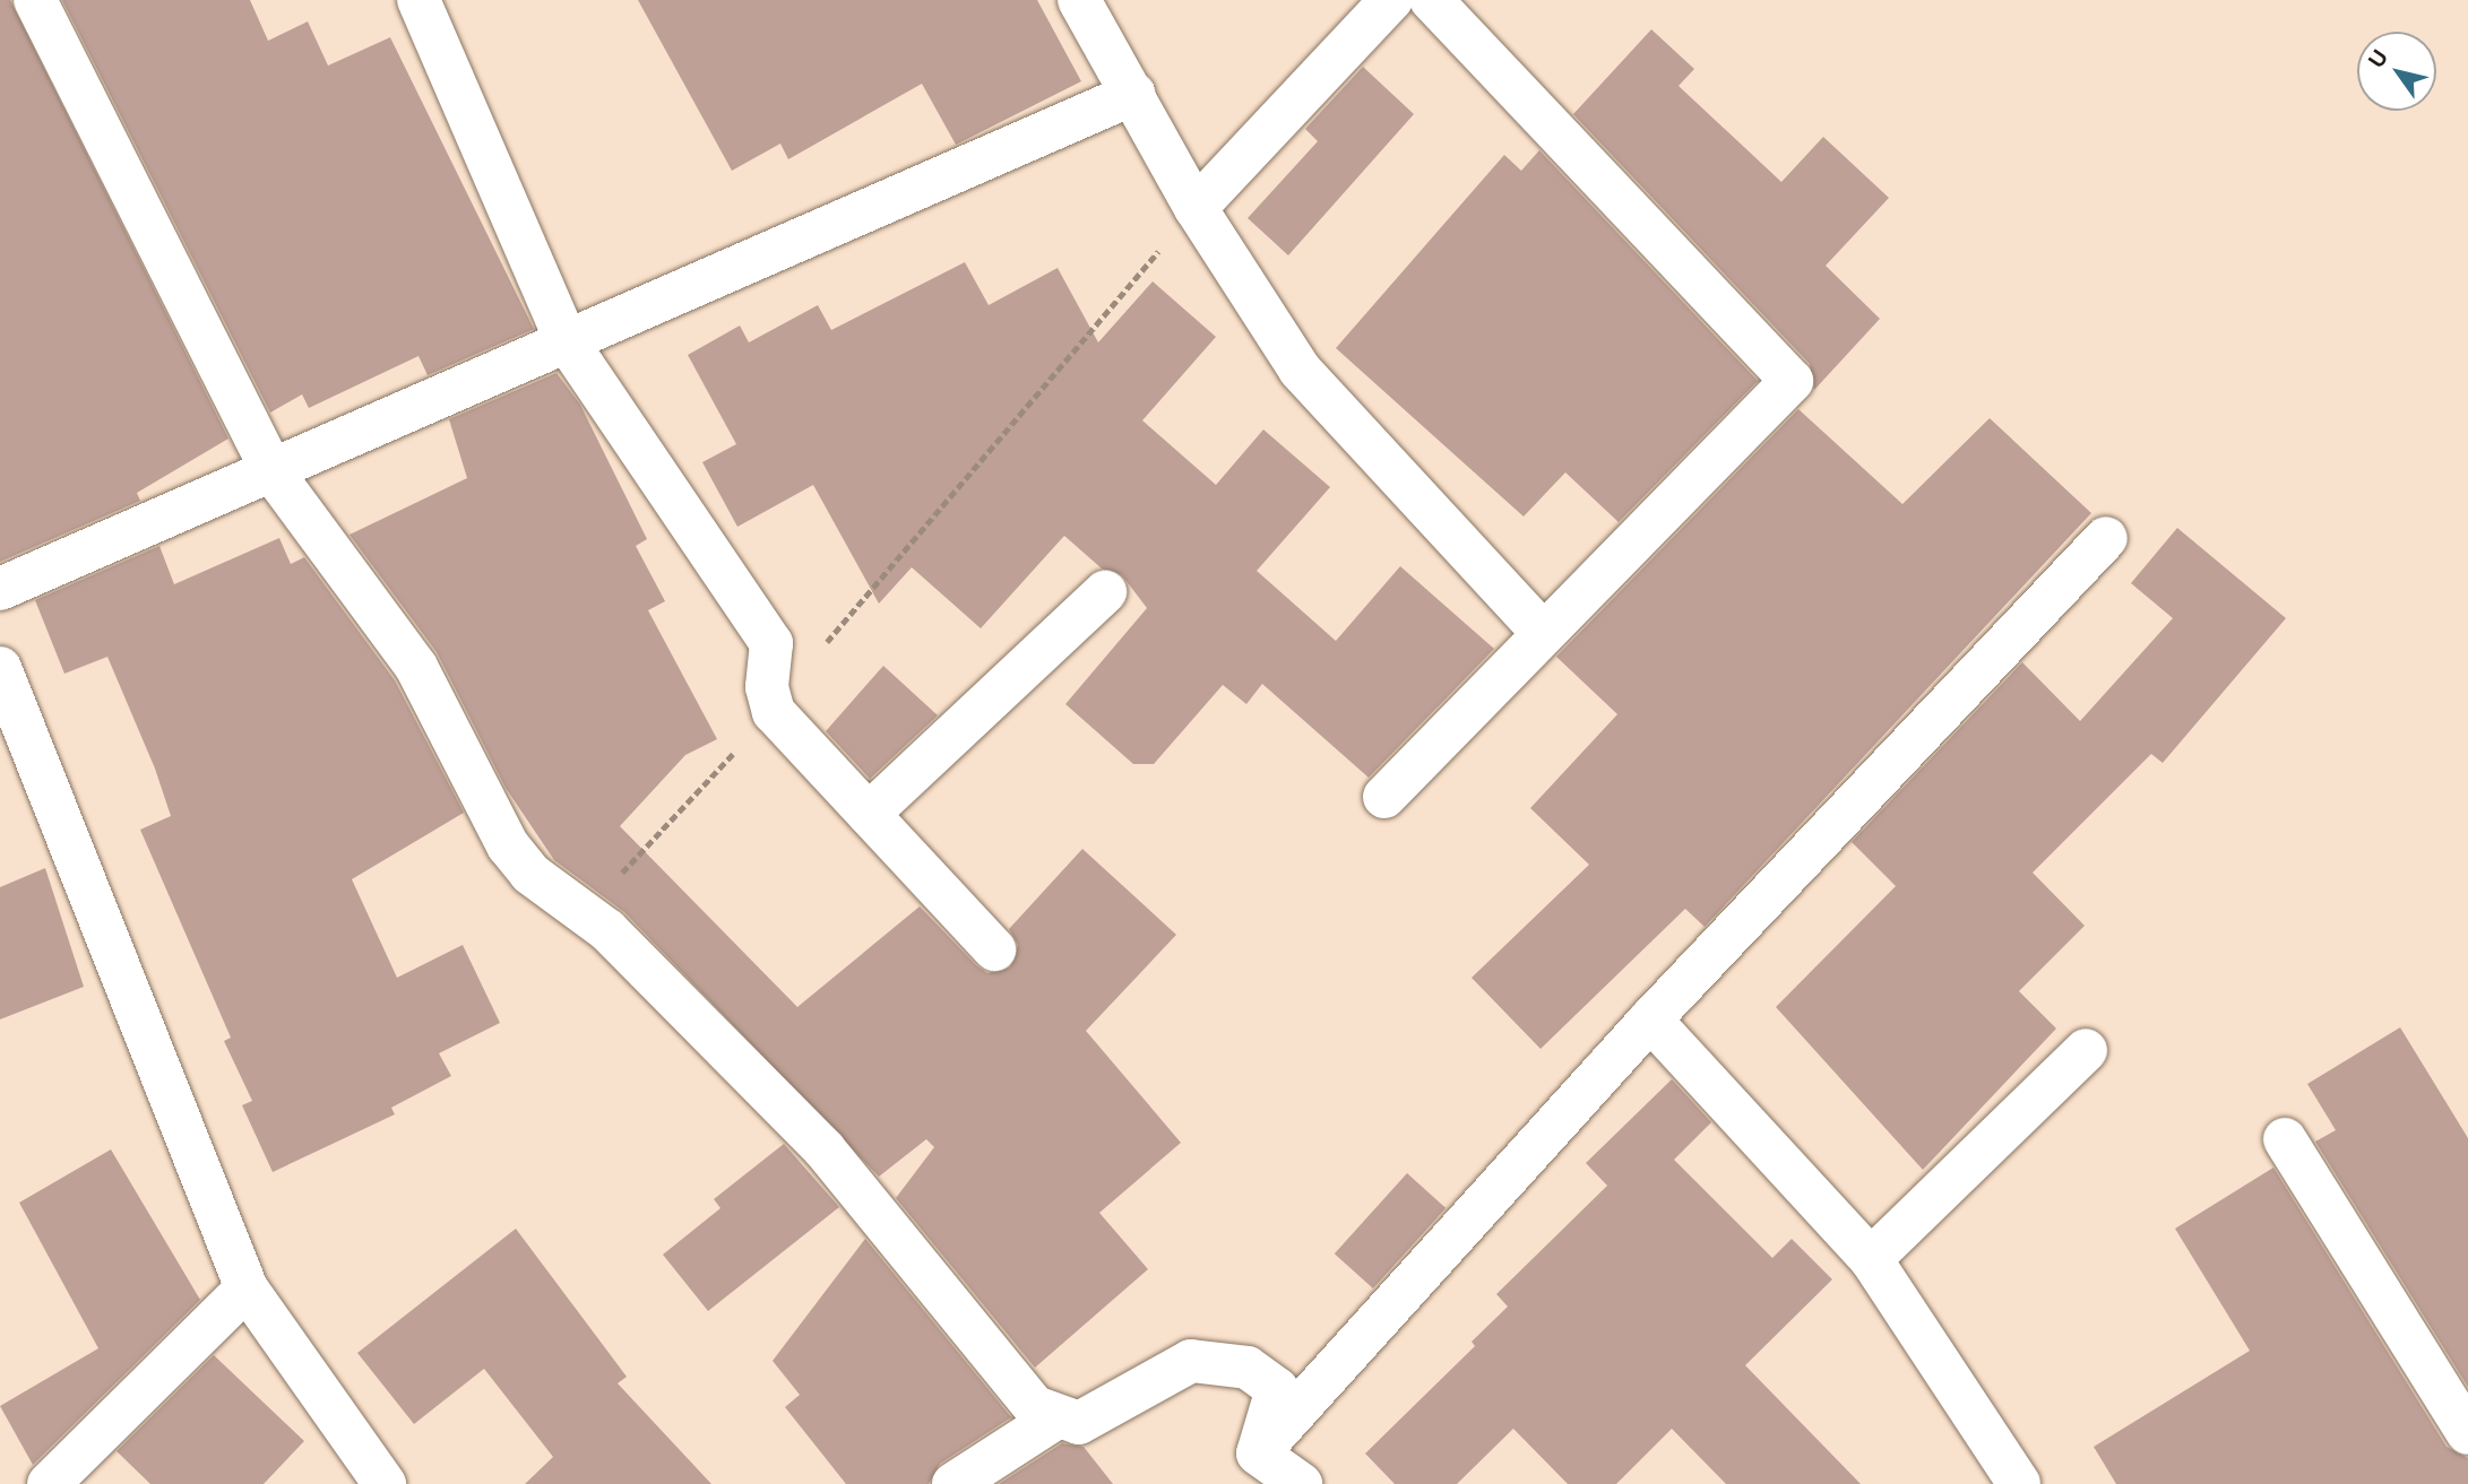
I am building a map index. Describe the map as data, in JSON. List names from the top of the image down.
{
  "north": "top left"
}
